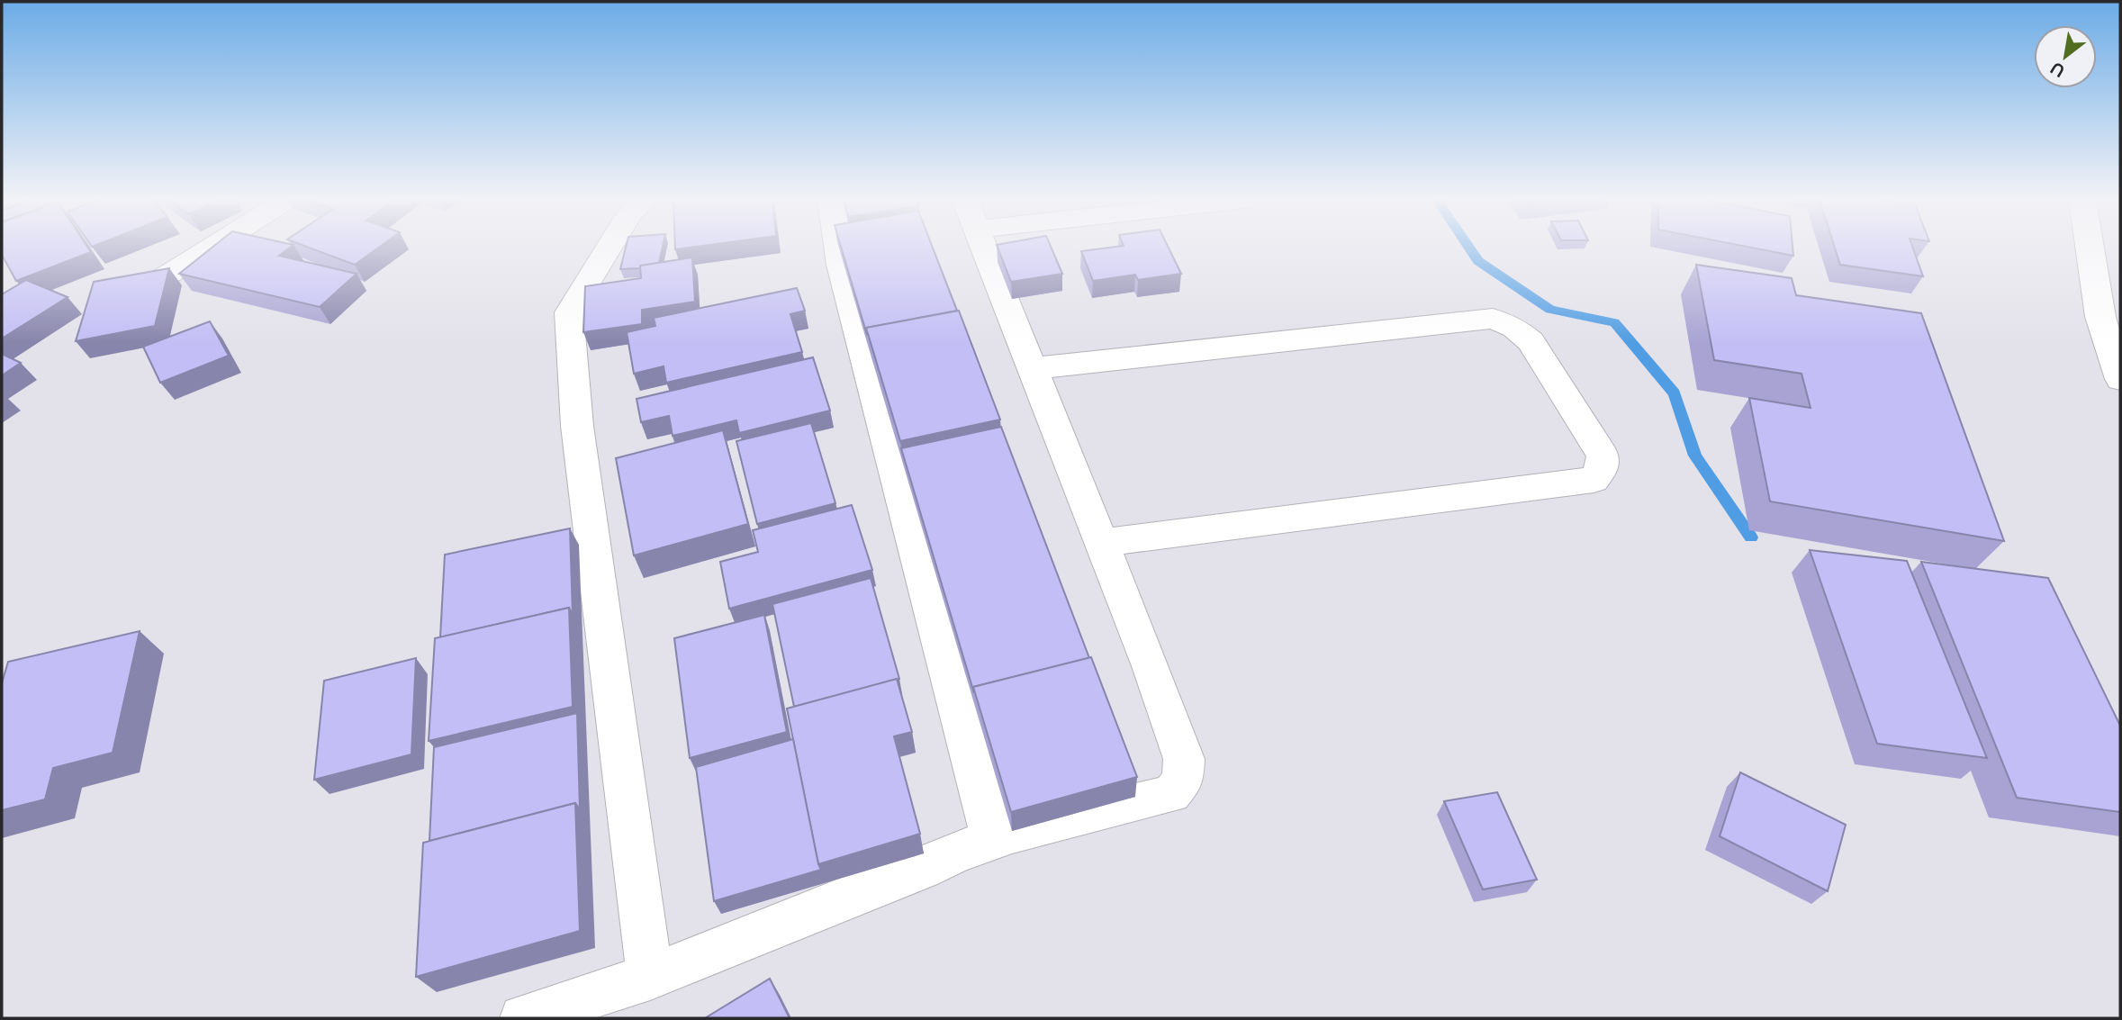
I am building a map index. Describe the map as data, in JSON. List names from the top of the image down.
{
  "north": "bottom left"
}
